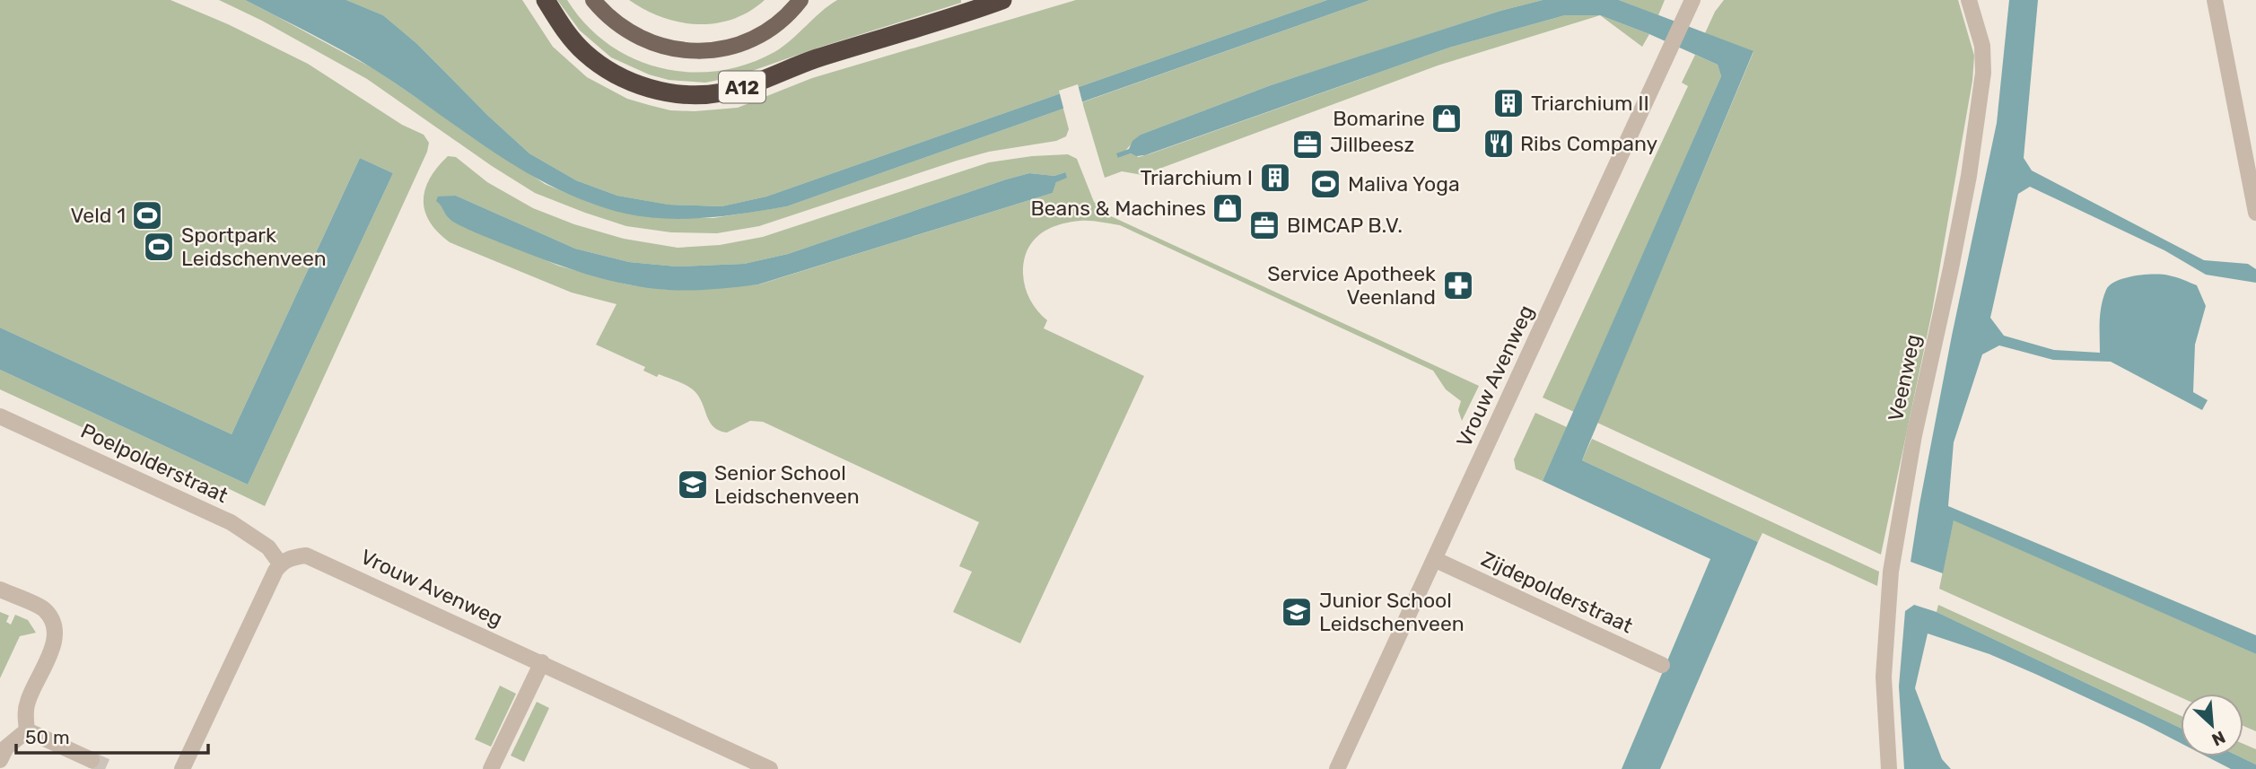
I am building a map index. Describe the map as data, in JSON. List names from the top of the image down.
{
  "streets": {
    "highway": ["A12"],
    "street": [
      "Vrouw Avenweg",
      "Veenweg",
      "Poelpolderstraat",
      "Zijdepolderstraat"
    ]
  },
  "crossings": [
    ["Vrouw Avenweg", "Poelpolderstraat"],
    ["Vrouw Avenweg", "Zijdepolderstraat"]
  ],
  "places": {
    "building": ["Triarchium II", "Triarchium I"],
    "shop": ["Bomarine", "Beans & Machines"],
    "restaurant": ["Ribs Company"],
    "office": ["Jillbeesz", "BIMCAP B.V."],
    "sports": ["Maliva Yoga", "Veld 1", "Sportpark Leidschenveen"],
    "pharmacy": ["Service Apotheek Veenland"],
    "school or university": ["Senior School Leidschenveen", "Junior School Leidschenveen"]
  },
  "scale_bar": "50 m",
  "north": "bottom right"
}
